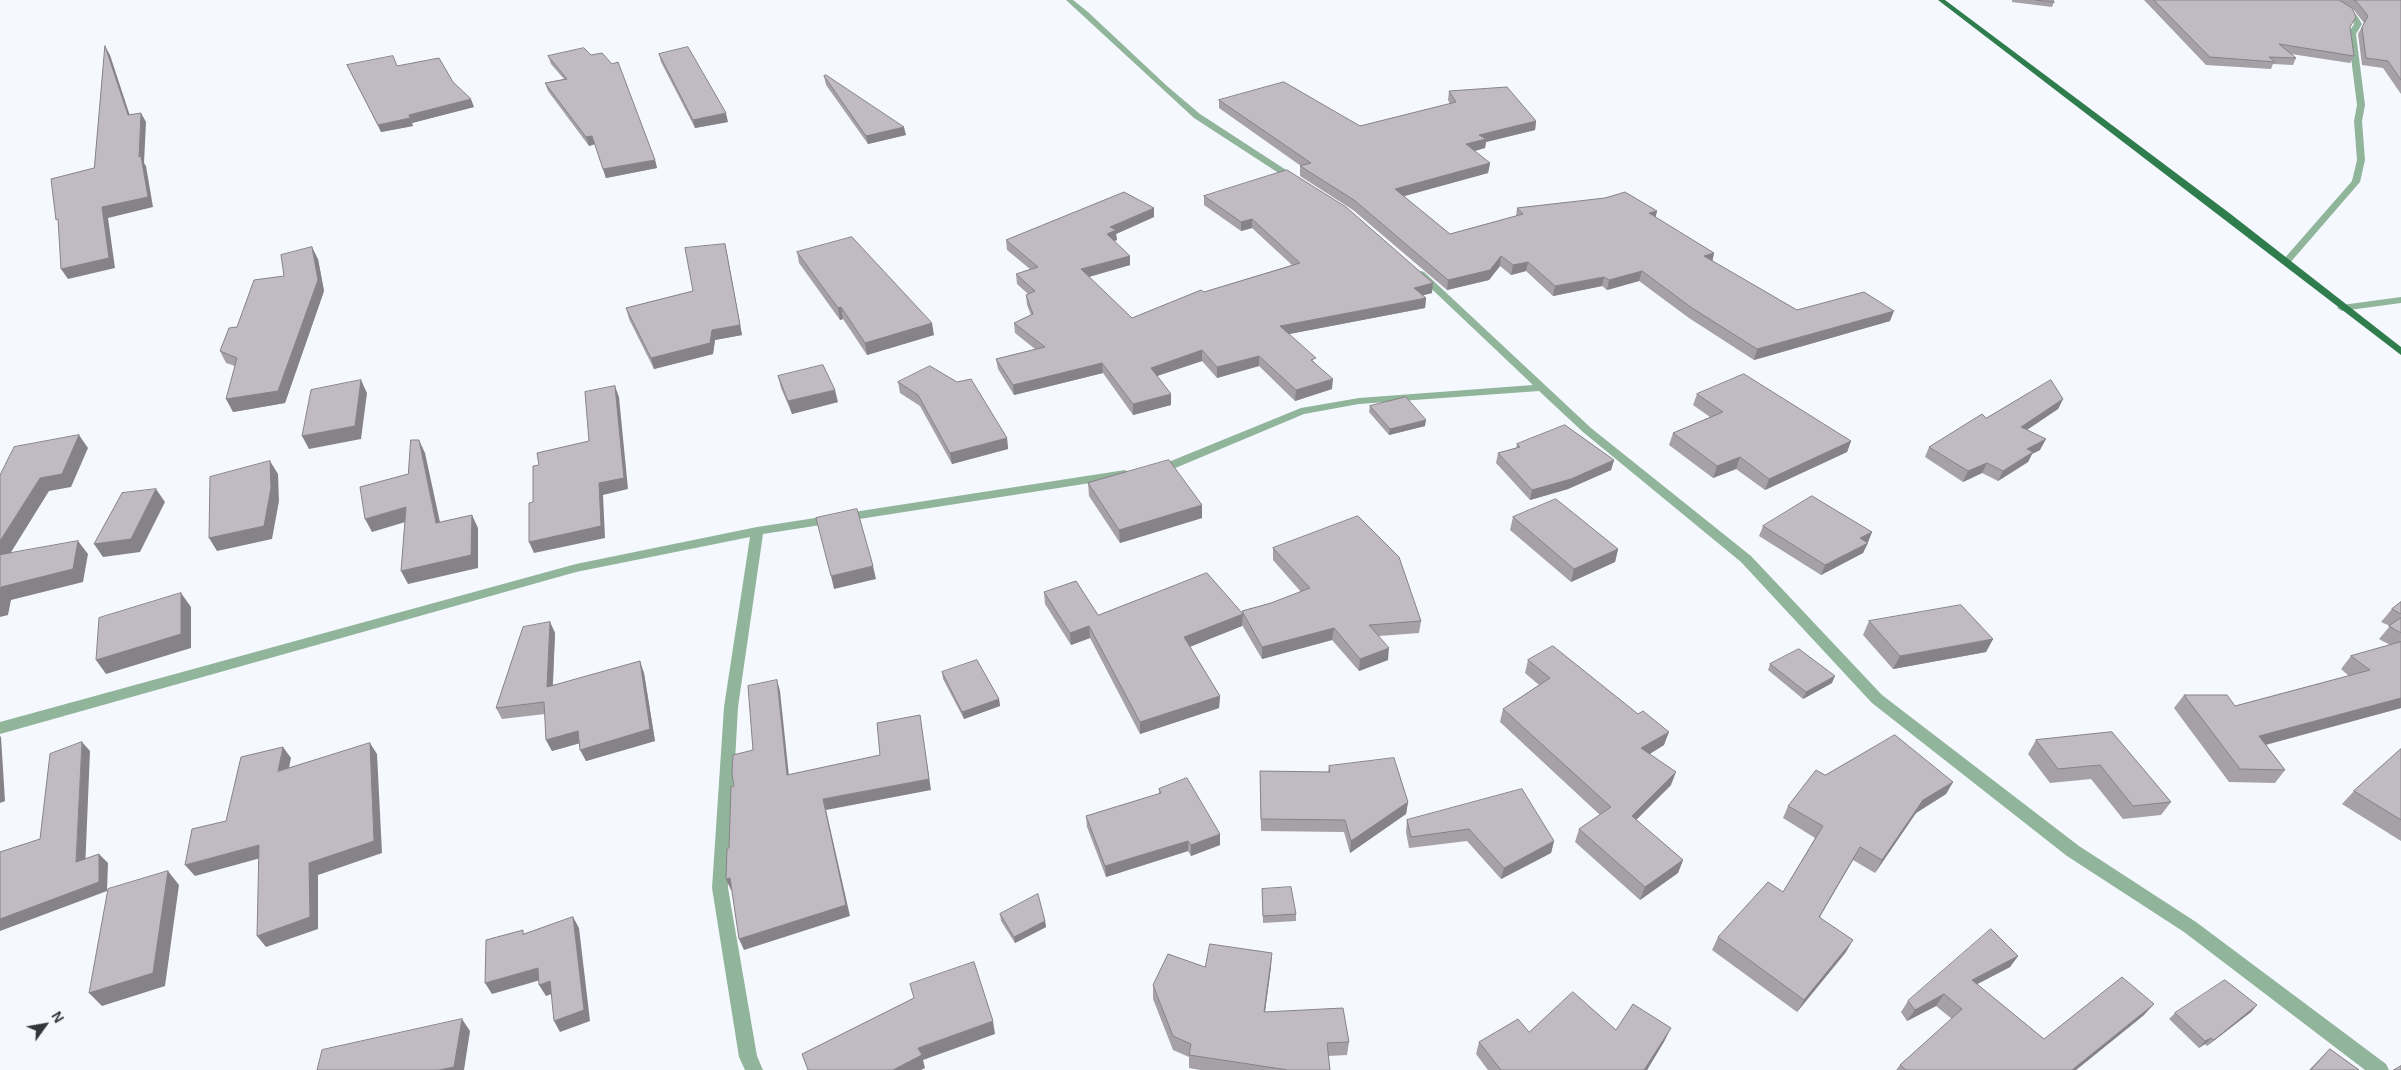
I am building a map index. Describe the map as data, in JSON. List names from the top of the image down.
{
  "north": "top right"
}
